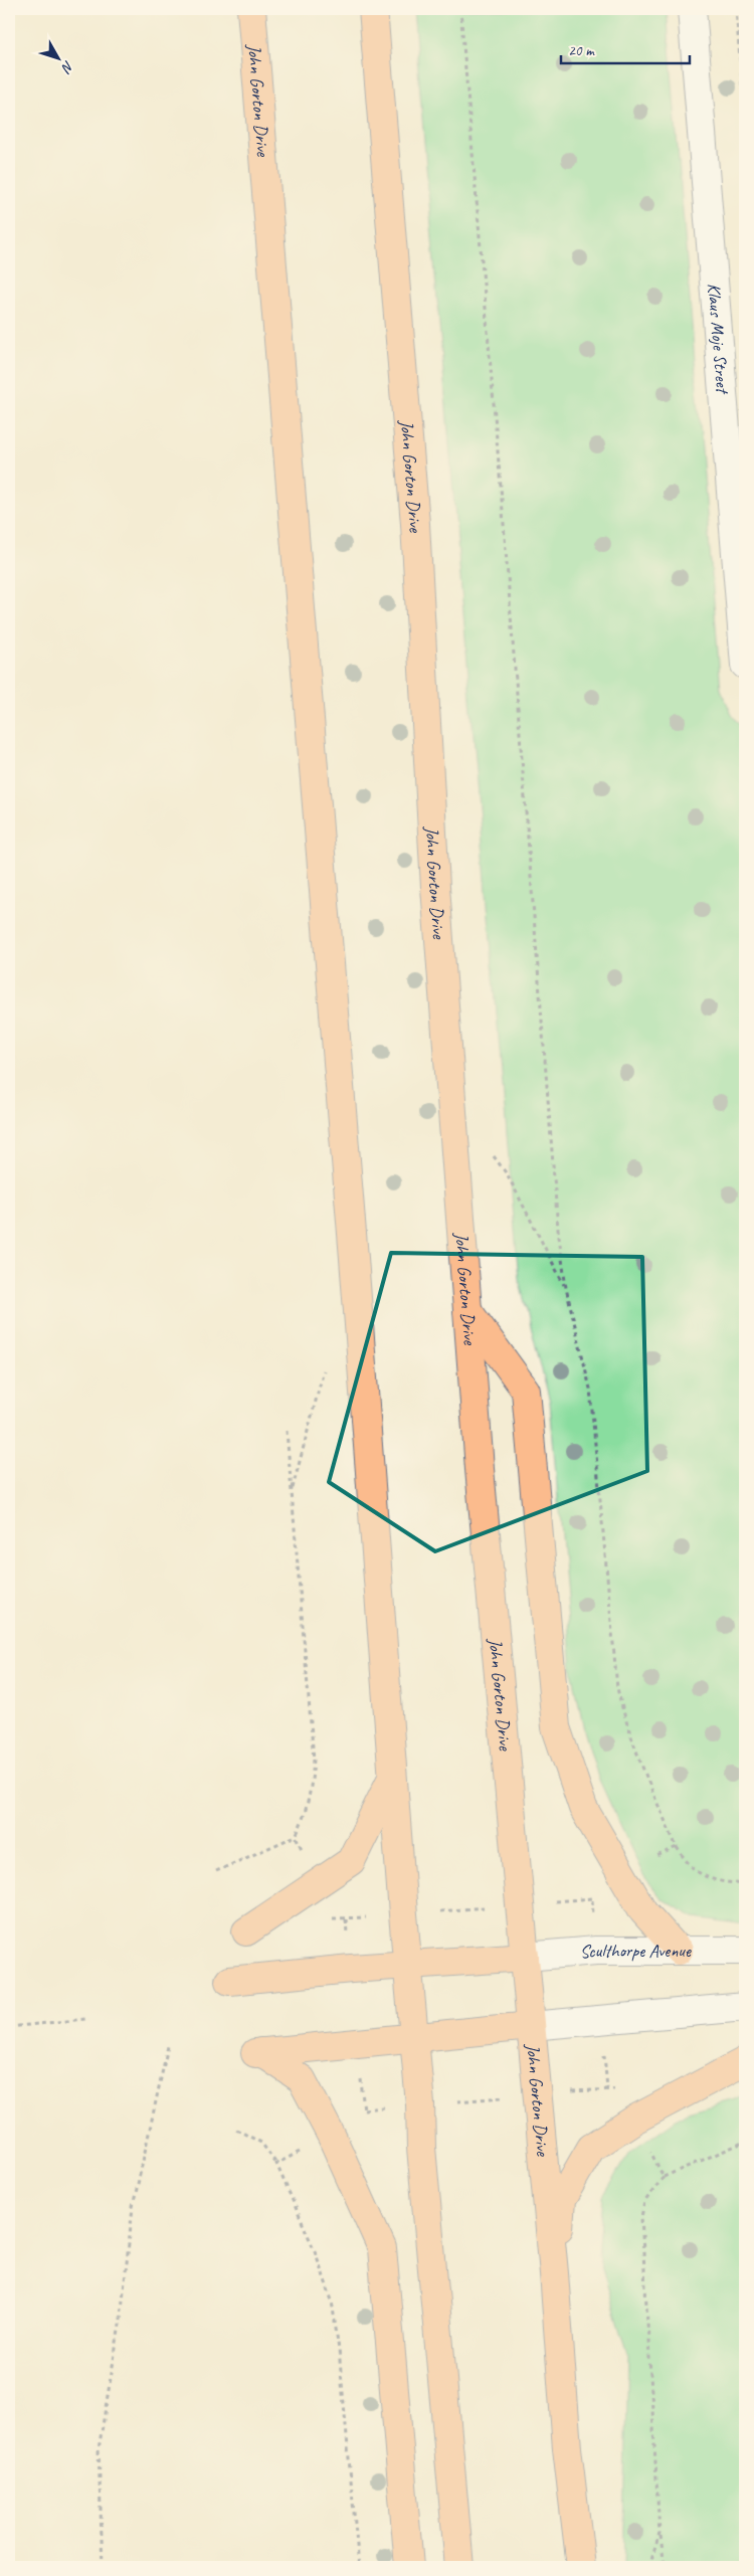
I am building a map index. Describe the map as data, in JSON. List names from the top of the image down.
{
  "streets": {
    "main road": ["John Gorton Drive"],
    "street": ["Klaus Moje Street", "Sculthorpe Avenue"]
  },
  "crossings": [
    ["John Gorton Drive", "Sculthorpe Avenue"]
  ],
  "scale_bar": "20 m",
  "north": "bottom right"
}
